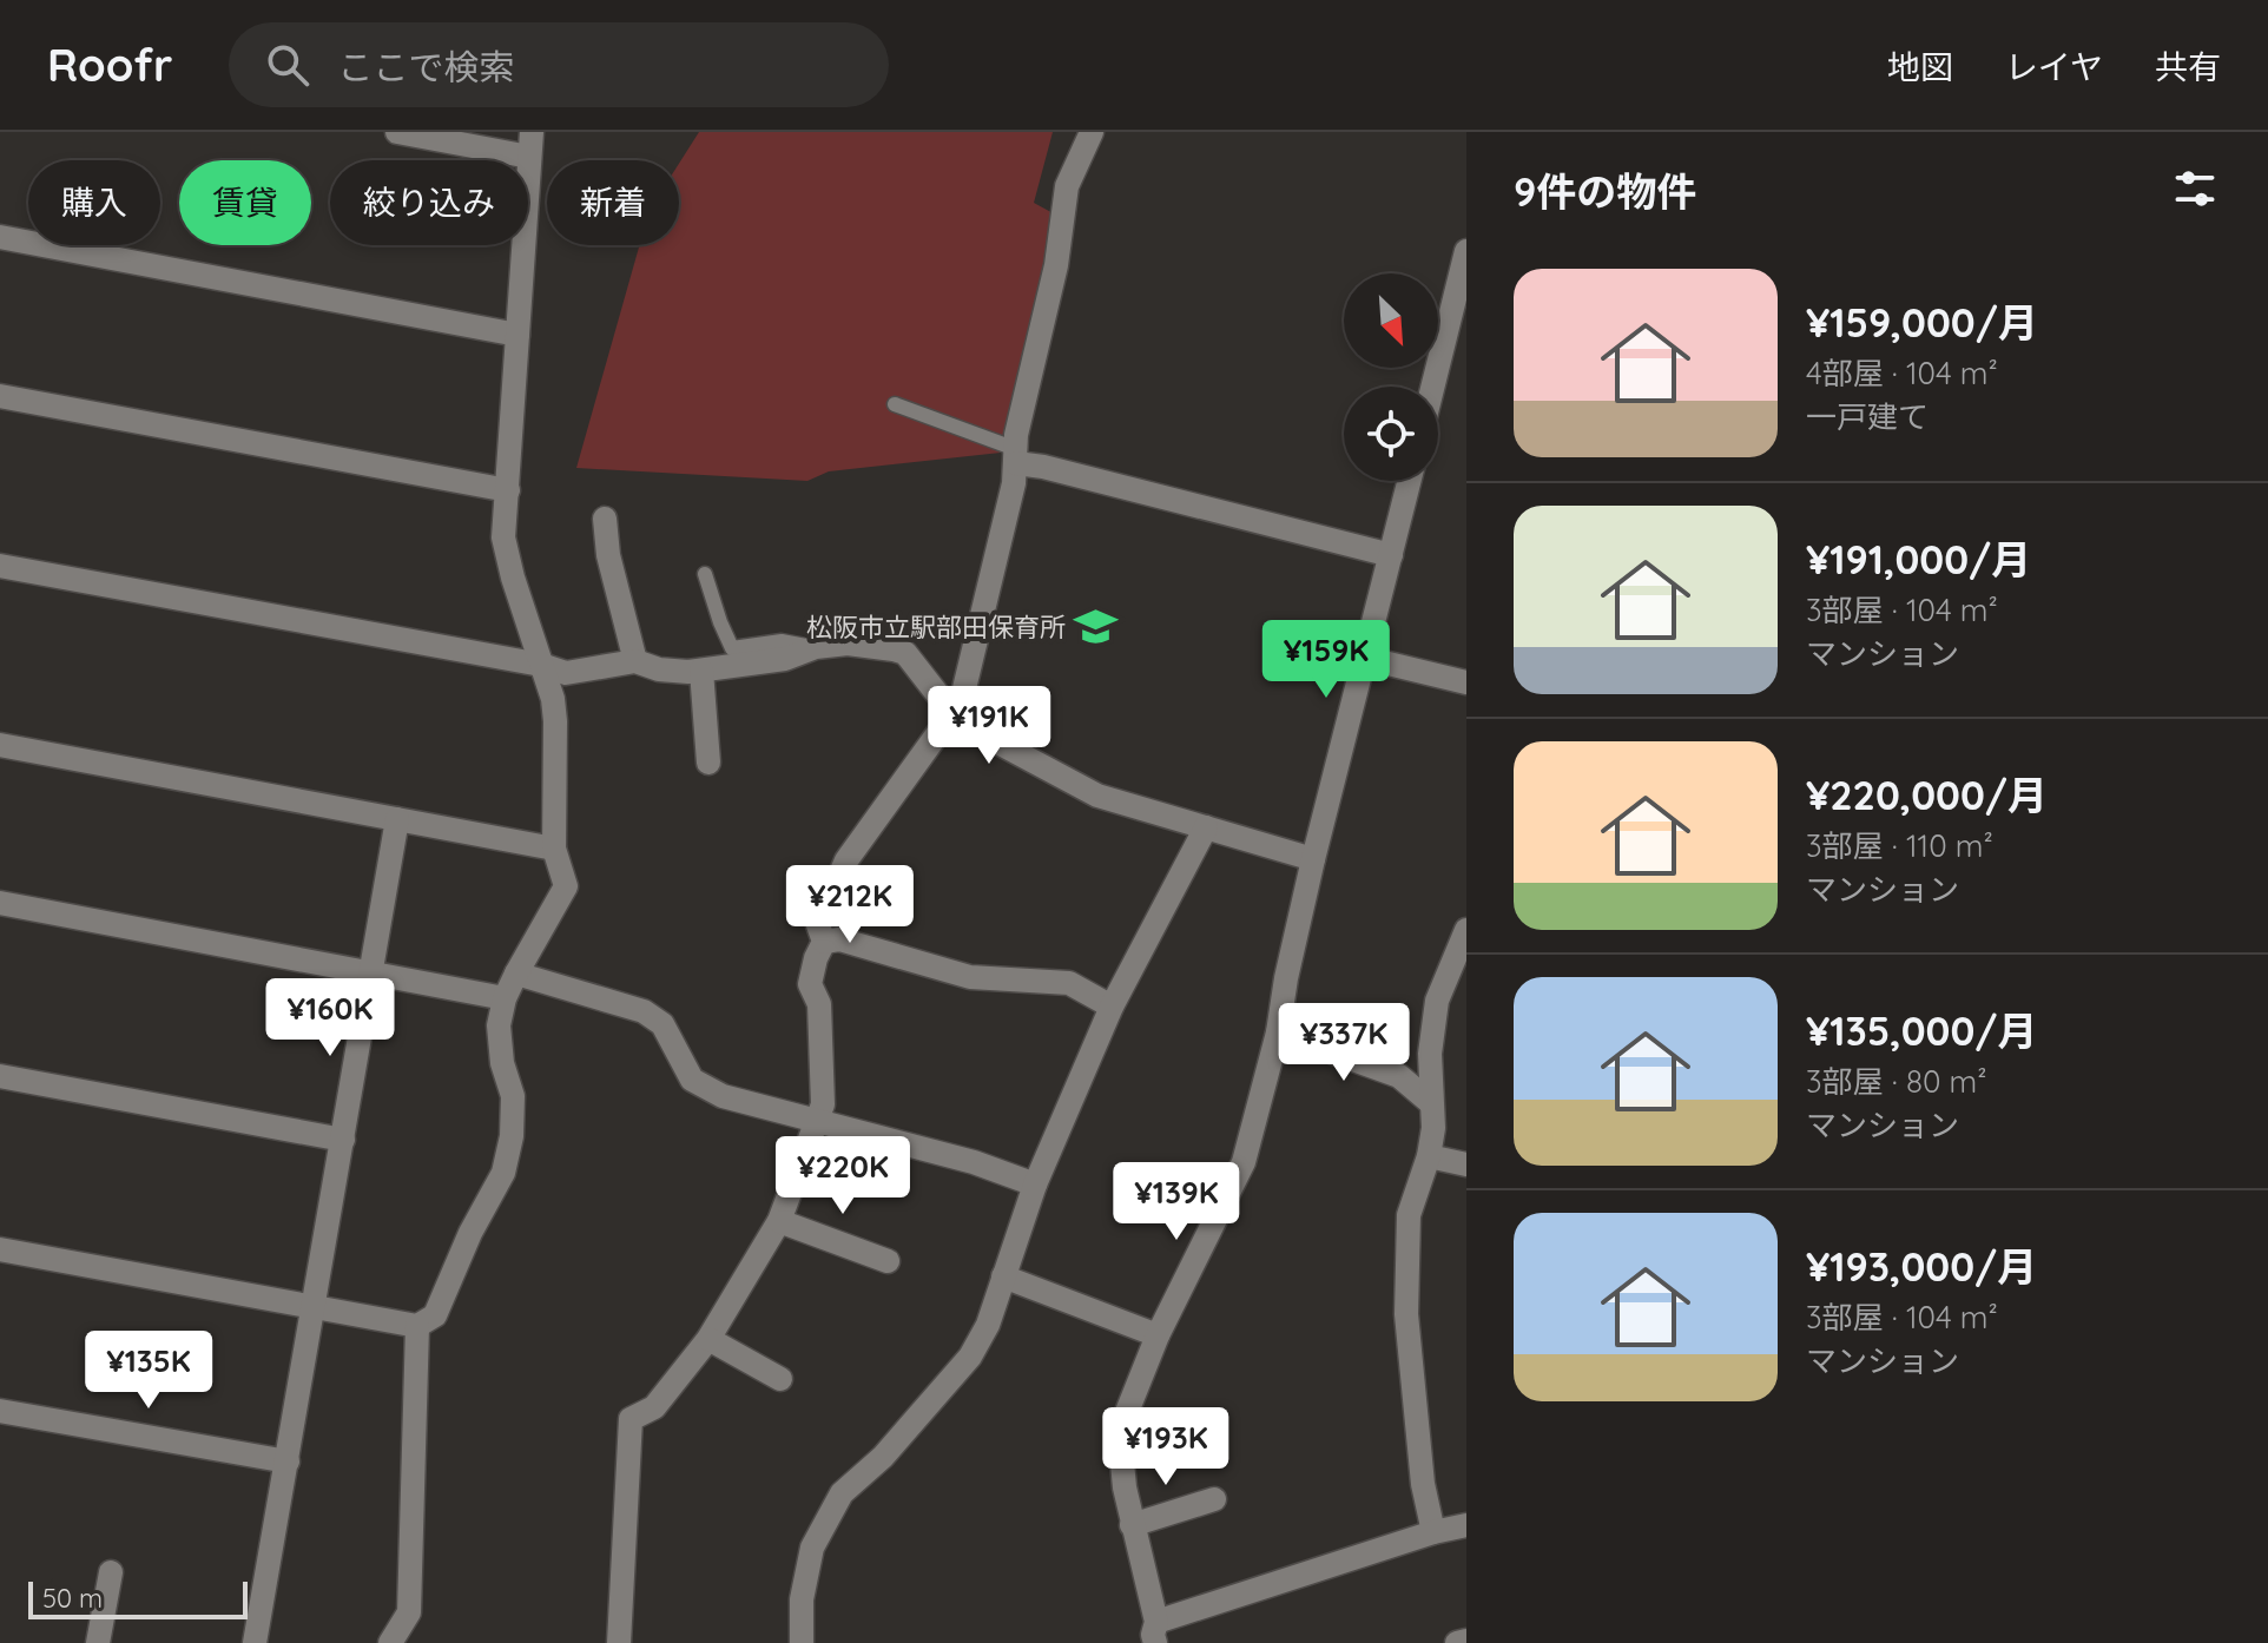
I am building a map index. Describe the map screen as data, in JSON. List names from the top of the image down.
{
  "places": {
    "school or university": ["松阪市立駅部田保育所"]
  },
  "scale_bar": "50 m",
  "north": "bottom right",
  "page": {
    "header": "Roofr",
    "search": "ここで検索",
    "nav": ["地図", "レイヤ", "共有"],
    "heading": "9件の物件",
    "chip": [
      "購入",
      "賃貸",
      "絞り込み",
      "新着"
    ],
    "list": [
      {
        "name": "¥159,000/月",
        "note": "4部屋 · 104 m² · 一戸建て"
      },
      {
        "name": "¥191,000/月",
        "note": "3部屋 · 104 m² · マンション"
      },
      {
        "name": "¥220,000/月",
        "note": "3部屋 · 110 m² · マンション"
      },
      {
        "name": "¥135,000/月",
        "note": "3部屋 · 80 m² · マンション"
      },
      {
        "name": "¥193,000/月",
        "note": "3部屋 · 104 m² · マンション"
      }
    ],
    "price": [
      "¥159K",
      "¥191K",
      "¥212K",
      "¥160K",
      "¥337K",
      "¥220K",
      "¥139K",
      "¥135K",
      "¥193K"
    ],
    "scale": "50 m"
  }
}
